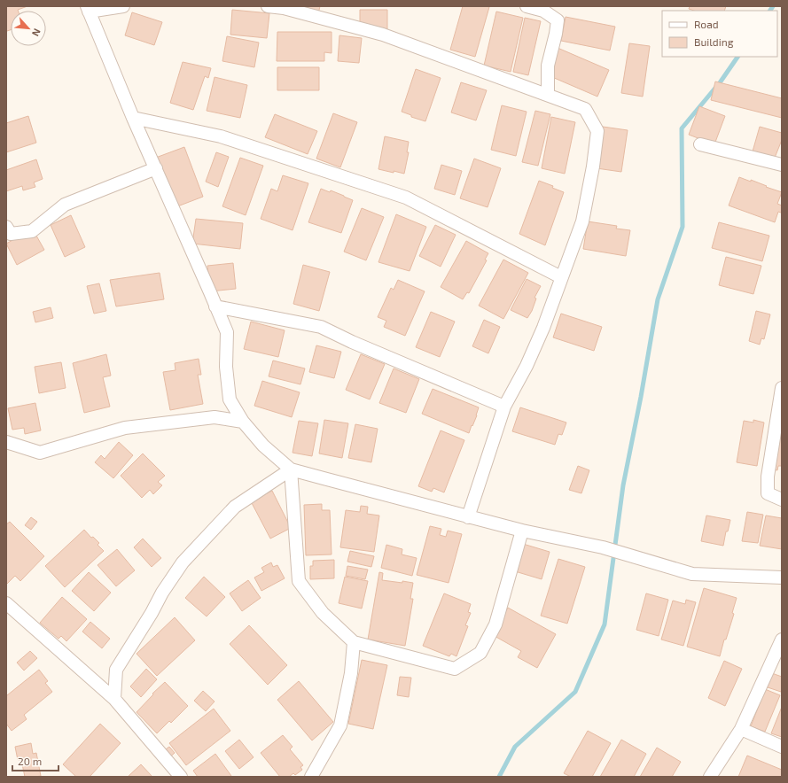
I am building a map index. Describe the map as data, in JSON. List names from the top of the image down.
{
  "legend": ["Road", "Building"],
  "scale_bar": "20 m",
  "north": "bottom right"
}
